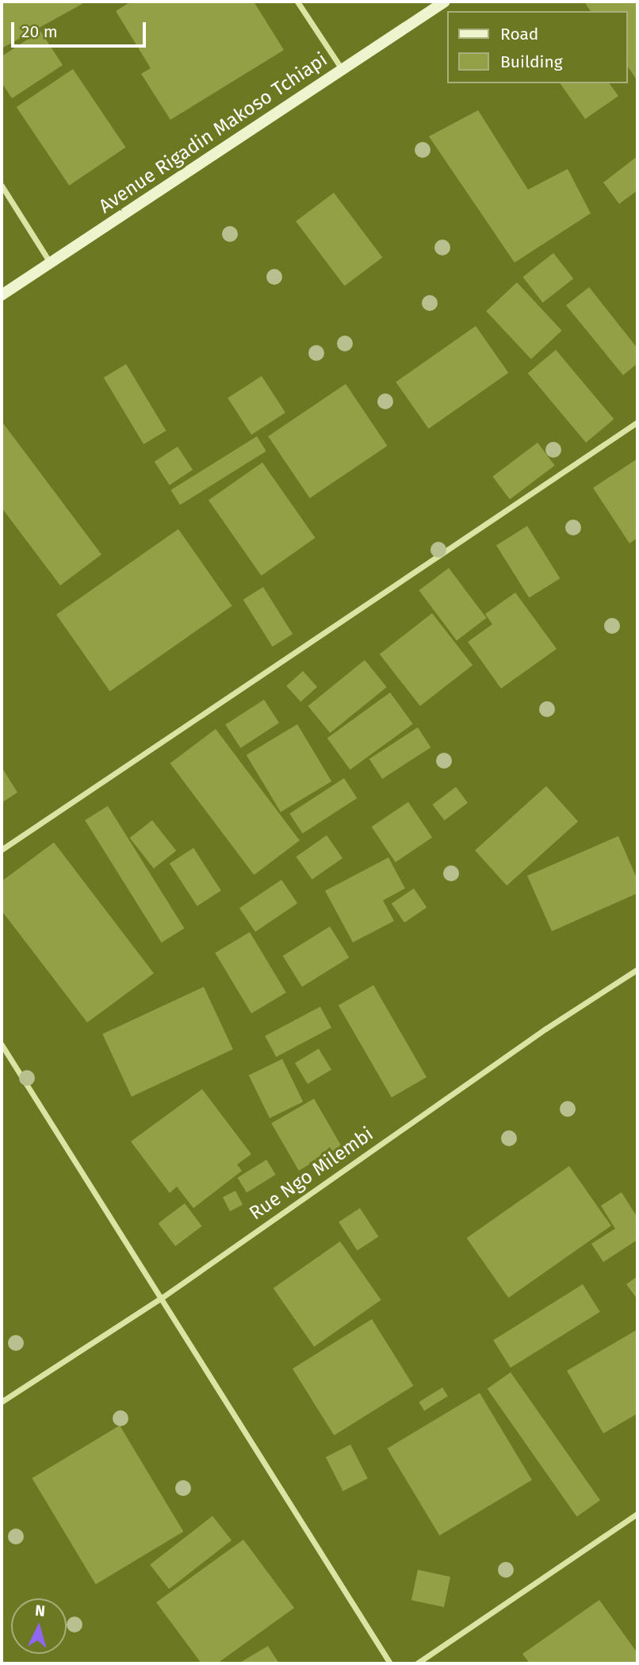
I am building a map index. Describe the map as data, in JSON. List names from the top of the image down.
{
  "streets": {
    "street": ["Avenue Rigadin Makoso Tchiapi", "Rue Ngo Milembi"]
  },
  "legend": ["Road", "Building"],
  "scale_bar": "20 m",
  "north": "top"
}
